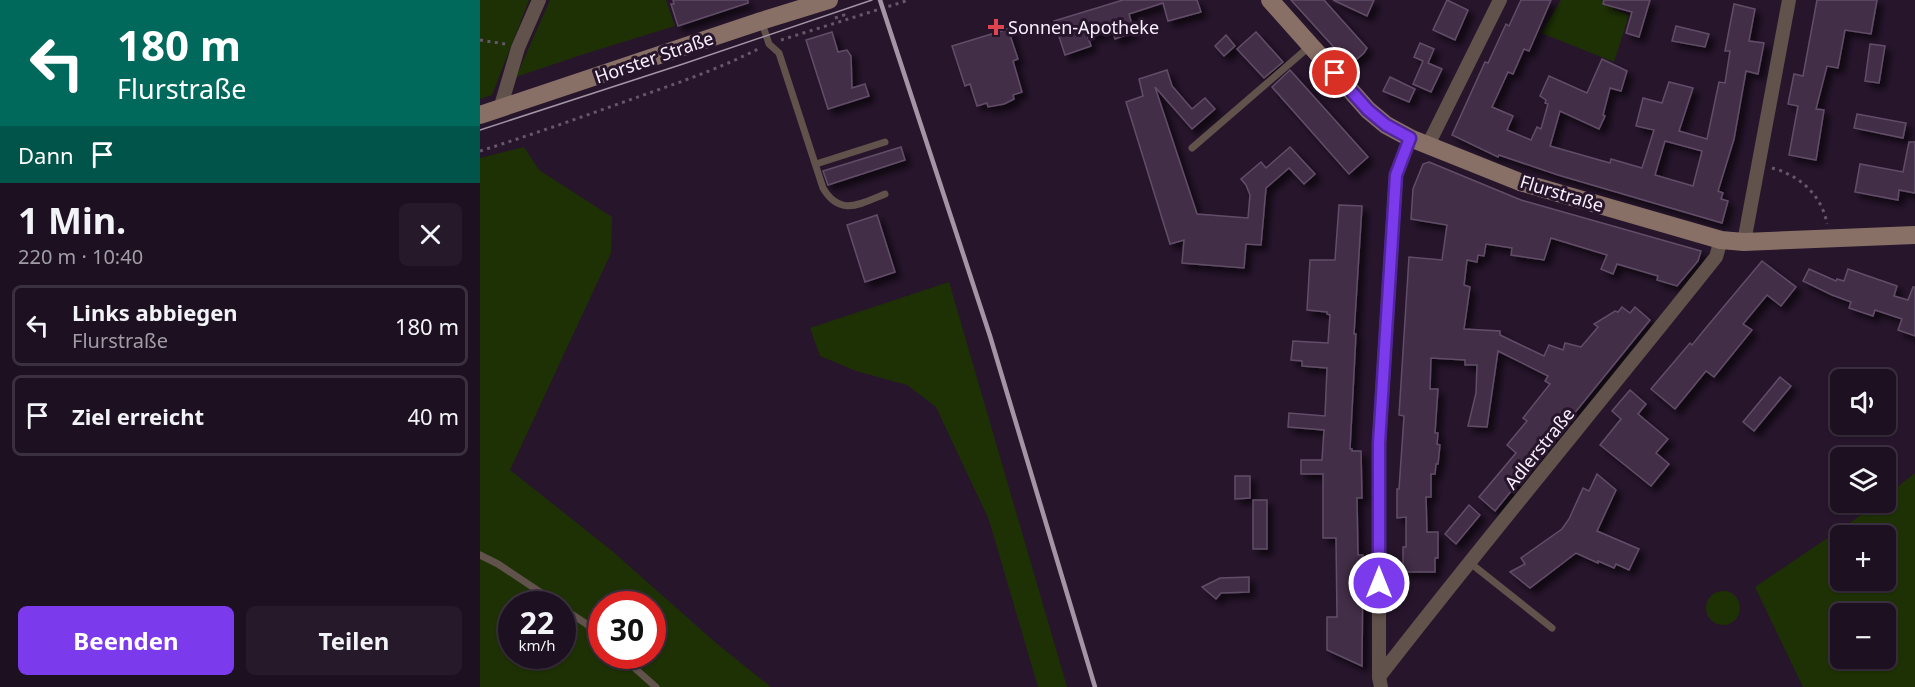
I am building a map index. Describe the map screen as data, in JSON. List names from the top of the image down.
{
  "streets": {
    "street": ["Horster Straße", "Flurstraße", "Adlerstraße"]
  },
  "crossings": [
    ["Flurstraße", "Adlerstraße"]
  ],
  "places": {
    "health": ["Sonnen-Apotheke"]
  },
  "page": {
    "turn": ["180 m", "Flurstraße"],
    "then": "Dann",
    "heading": ["1 Min.", "220 m · 10:40"],
    "list": [
      {
        "name": "Links abbiegen",
        "note": "Flurstraße",
        "value": "180 m"
      },
      {
        "name": "Ziel erreicht",
        "value": "40 m"
      }
    ],
    "map_buttons": ["+", "−"],
    "speed": "22 km/h",
    "limit": "30",
    "buttons": ["Beenden", "Teilen"]
  }
}
